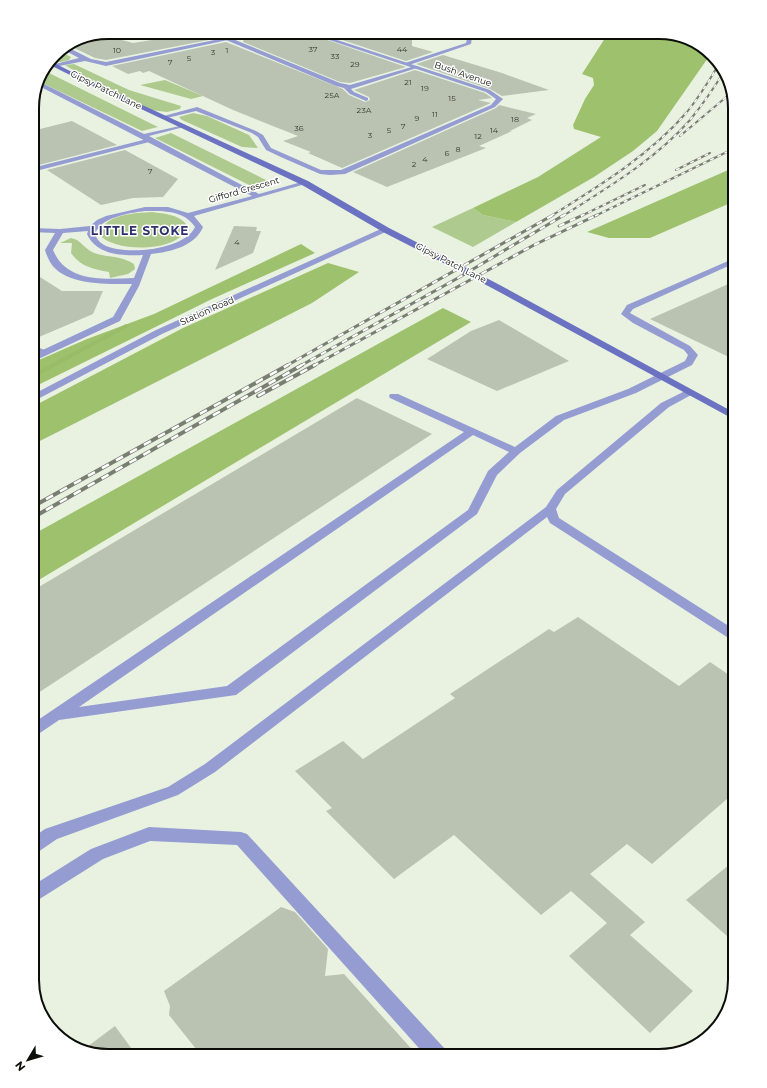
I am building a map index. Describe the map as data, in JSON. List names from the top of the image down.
{
  "streets": {
    "main road": ["Gipsy Patch Lane"],
    "street": ["Bush Avenue", "Gifford Crescent", "Station Road"]
  },
  "crossings": [
    ["Bush Avenue", "Gipsy Patch Lane"],
    ["Gipsy Patch Lane", "Gifford Crescent"],
    ["Gipsy Patch Lane", "Station Road"]
  ],
  "districts": ["LITTLE STOKE"],
  "house_numbers": [
    "37",
    "44",
    "10",
    "1",
    "3",
    "33",
    "5",
    "7",
    "29",
    "21",
    "19",
    "25A",
    "15",
    "23A",
    "11",
    "9",
    "18",
    "7",
    "36",
    "5",
    "14",
    "3",
    "12",
    "8",
    "6",
    "4",
    "2",
    "7",
    "4"
  ],
  "north": "bottom left"
}
